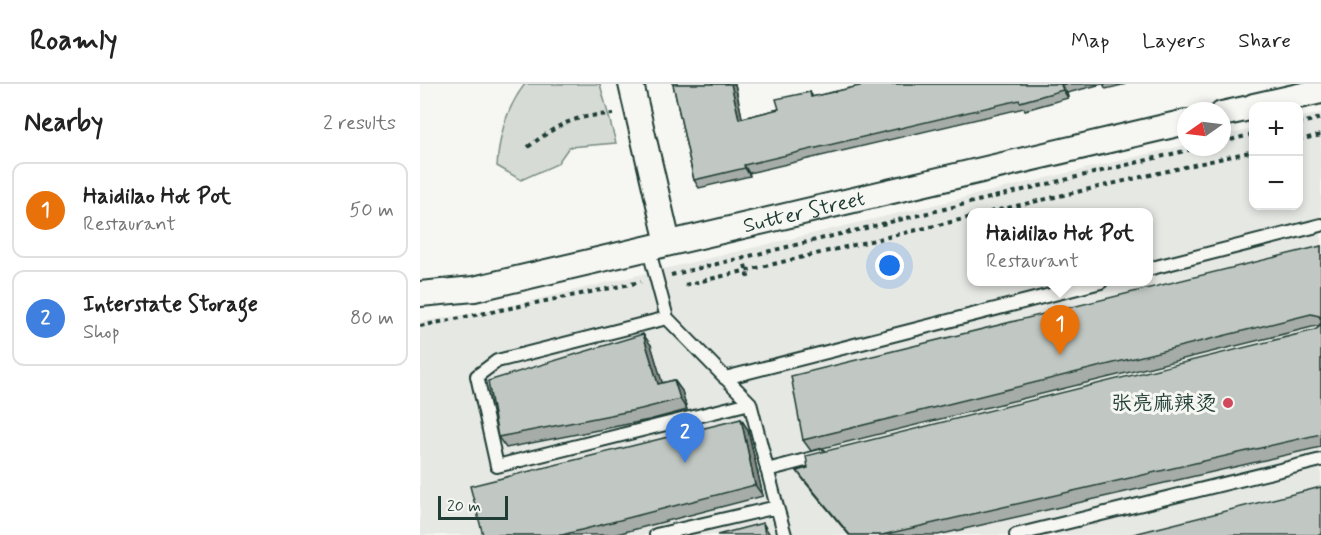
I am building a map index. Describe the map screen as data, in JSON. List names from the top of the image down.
{
  "streets": {
    "street": ["Sutter Street"]
  },
  "places": ["张亮麻辣烫"],
  "scale_bar": "20 m",
  "north": "left",
  "page": {
    "header": "Roamly",
    "nav": ["Map", "Layers", "Share"],
    "heading": ["Nearby", "2 results"],
    "map_buttons": ["+", "−"],
    "list": [
      {
        "mark": "1",
        "name": "Haidilao Hot Pot",
        "note": "Restaurant",
        "value": "50 m"
      },
      {
        "mark": "2",
        "name": "Interstate Storage",
        "note": "Shop",
        "value": "80 m"
      }
    ],
    "popup": ["Haidilao Hot Pot", "Restaurant"],
    "pins": ["1", "2"],
    "scale": "20 m"
  }
}
